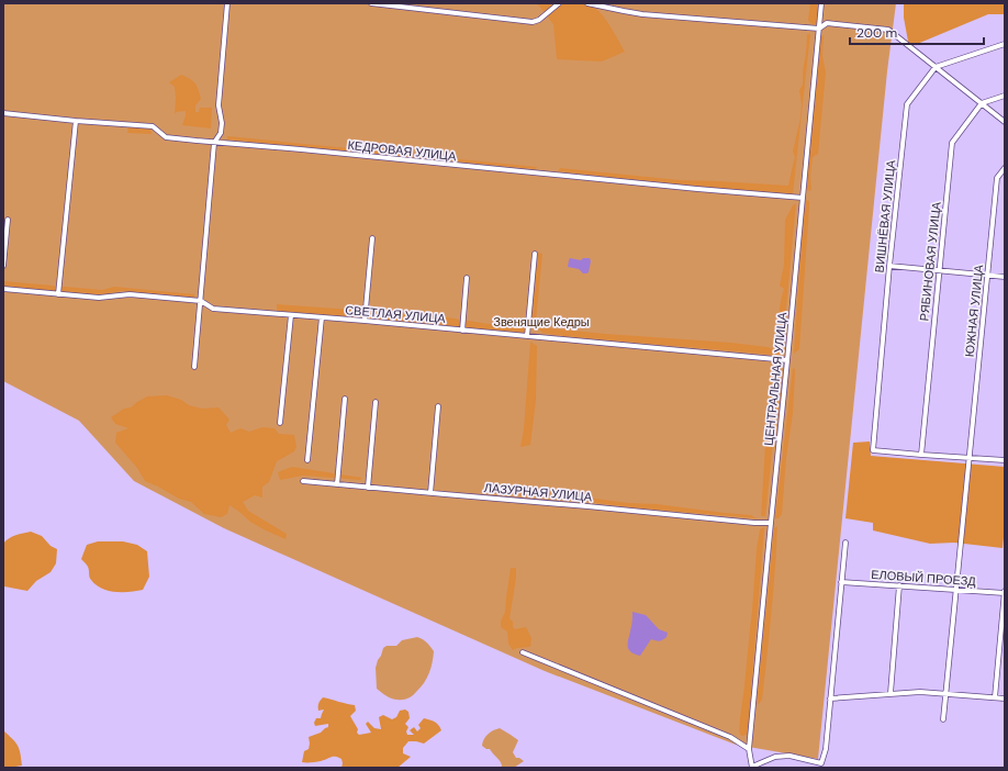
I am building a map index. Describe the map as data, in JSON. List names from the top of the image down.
{
  "streets": {
    "street": [
      "КЕДРОВАЯ УЛИЦА",
      "ВИШНЁВАЯ УЛИЦА",
      "РЯБИНОВАЯ УЛИЦА",
      "ЮЖНАЯ УЛИЦА",
      "СВЕТЛАЯ УЛИЦА",
      "ЦЕНТРАЛЬНАЯ УЛИЦА",
      "ЛАЗУРНАЯ УЛИЦА",
      "ЕЛОВЫЙ ПРОЕЗД"
    ]
  },
  "crossings": [
    ["КЕДРОВАЯ УЛИЦА", "ЦЕНТРАЛЬНАЯ УЛИЦА"],
    ["ВИШНЁВАЯ УЛИЦА", "РЯБИНОВАЯ УЛИЦА"],
    ["ЮЖНАЯ УЛИЦА", "ЕЛОВЫЙ ПРОЕЗД"],
    ["СВЕТЛАЯ УЛИЦА", "ЦЕНТРАЛЬНАЯ УЛИЦА"],
    ["ЦЕНТРАЛЬНАЯ УЛИЦА", "ЛАЗУРНАЯ УЛИЦА"]
  ],
  "parks": ["Звенящие Кедры"],
  "scale_bar": "200 m"
}
